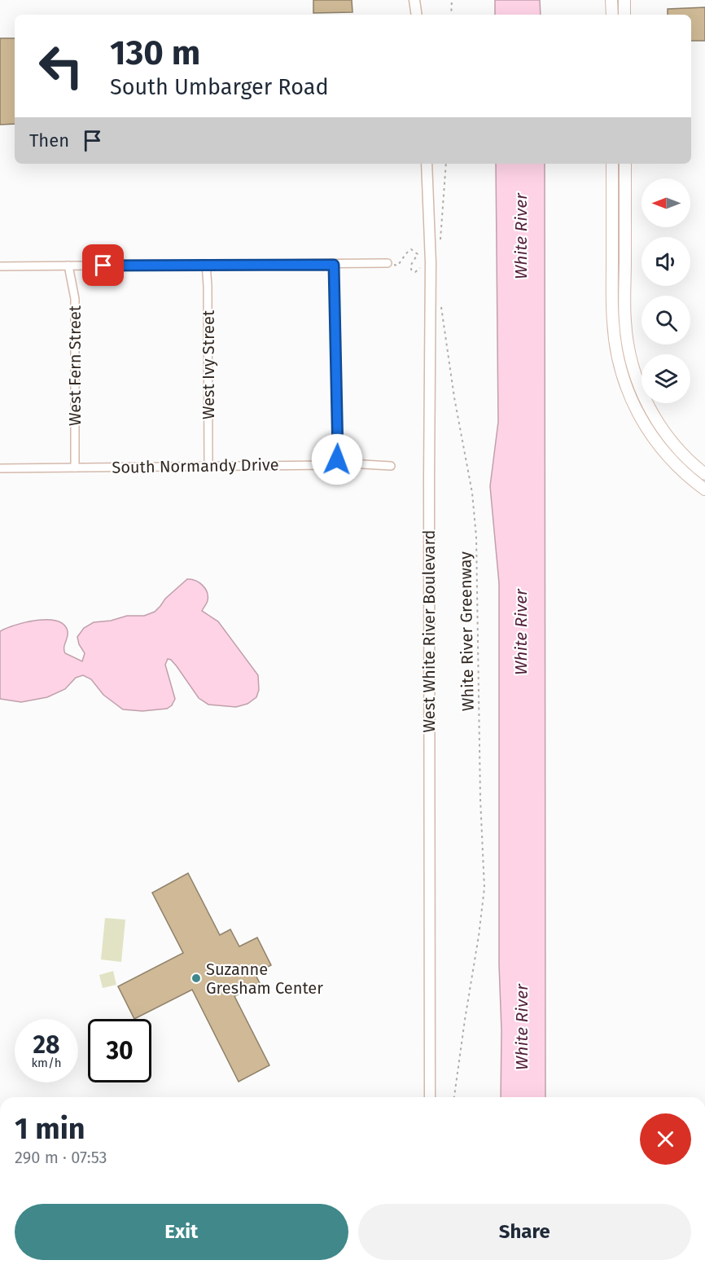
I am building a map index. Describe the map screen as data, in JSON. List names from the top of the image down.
{
  "streets": {
    "street": [
      "West Ivy Street",
      "West Fern Street",
      "South Normandy Drive",
      "West White River Boulevard"
    ],
    "path": ["White River Greenway"]
  },
  "crossings": [
    ["West Ivy Street", "South Normandy Drive"],
    ["West Fern Street", "South Normandy Drive"]
  ],
  "water": ["White River"],
  "places": ["Suzanne Gresham Center"],
  "north": "left",
  "page": {
    "turn": ["130 m", "South Umbarger Road"],
    "then": "Then",
    "speed": "28 km/h",
    "limit": "30",
    "heading": ["1 min", "290 m · 07:53"],
    "buttons": ["Exit", "Share"]
  }
}
